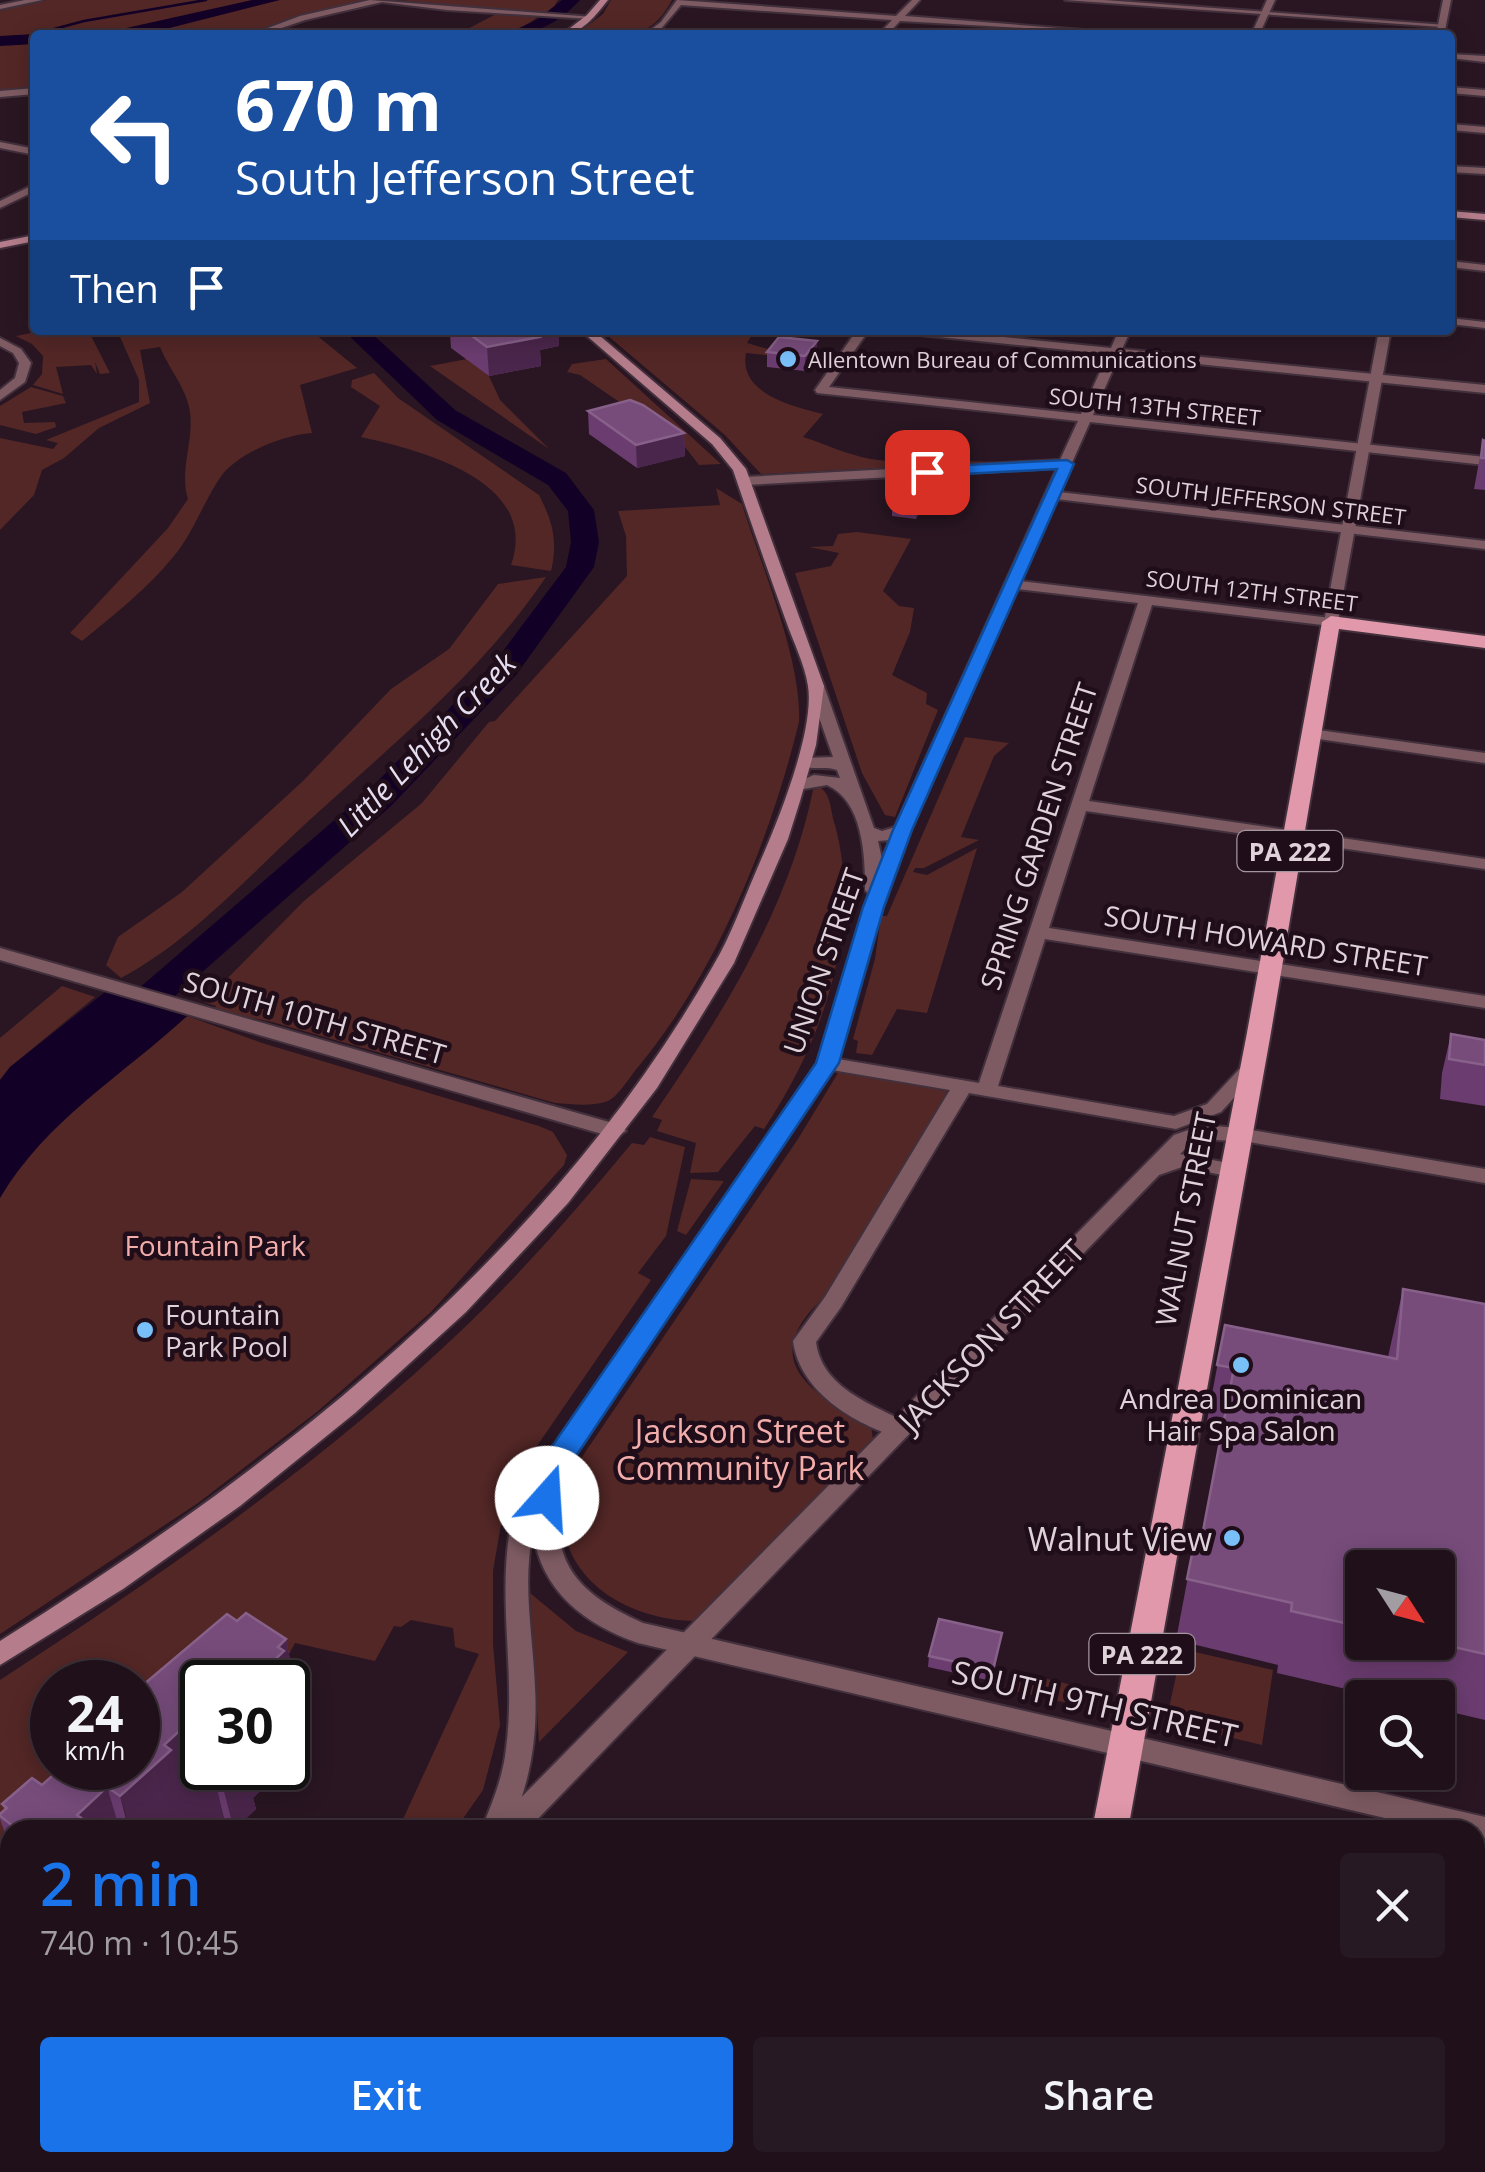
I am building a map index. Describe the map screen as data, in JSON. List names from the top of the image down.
{
  "streets": {
    "main road": ["SOUTH 12TH STREET", "PA 222", "WALNUT STREET"],
    "street": [
      "SOUTH 13TH STREET",
      "SOUTH JEFFERSON STREET",
      "SPRING GARDEN STREET",
      "SOUTH HOWARD STREET",
      "UNION STREET",
      "SOUTH 10TH STREET",
      "JACKSON STREET",
      "SOUTH 9TH STREET"
    ]
  },
  "crossings": [
    ["SOUTH 13TH STREET", "UNION STREET"],
    ["SOUTH JEFFERSON STREET", "UNION STREET"],
    ["SOUTH 12TH STREET", "SPRING GARDEN STREET"],
    ["SOUTH 12TH STREET", "UNION STREET"],
    ["SOUTH 12TH STREET", "WALNUT STREET"],
    ["SPRING GARDEN STREET", "SOUTH HOWARD STREET"],
    ["SOUTH HOWARD STREET", "WALNUT STREET"],
    ["UNION STREET", "JACKSON STREET"],
    ["UNION STREET", "SOUTH 9TH STREET"],
    ["WALNUT STREET", "SOUTH 9TH STREET"],
    ["JACKSON STREET", "SOUTH 9TH STREET"]
  ],
  "water": ["Little Lehigh Creek"],
  "parks": ["Fountain Park", "Jackson Street Community Park"],
  "places": [
    "Allentown Bureau of Communications",
    "Fountain Park Pool",
    "Andrea Dominican Hair Spa Salon",
    "Walnut View"
  ],
  "north": "bottom right",
  "page": {
    "turn": ["670 m", "South Jefferson Street"],
    "then": "Then",
    "speed": "24 km/h",
    "limit": "30",
    "heading": ["2 min", "740 m · 10:45"],
    "buttons": ["Exit", "Share"]
  }
}
